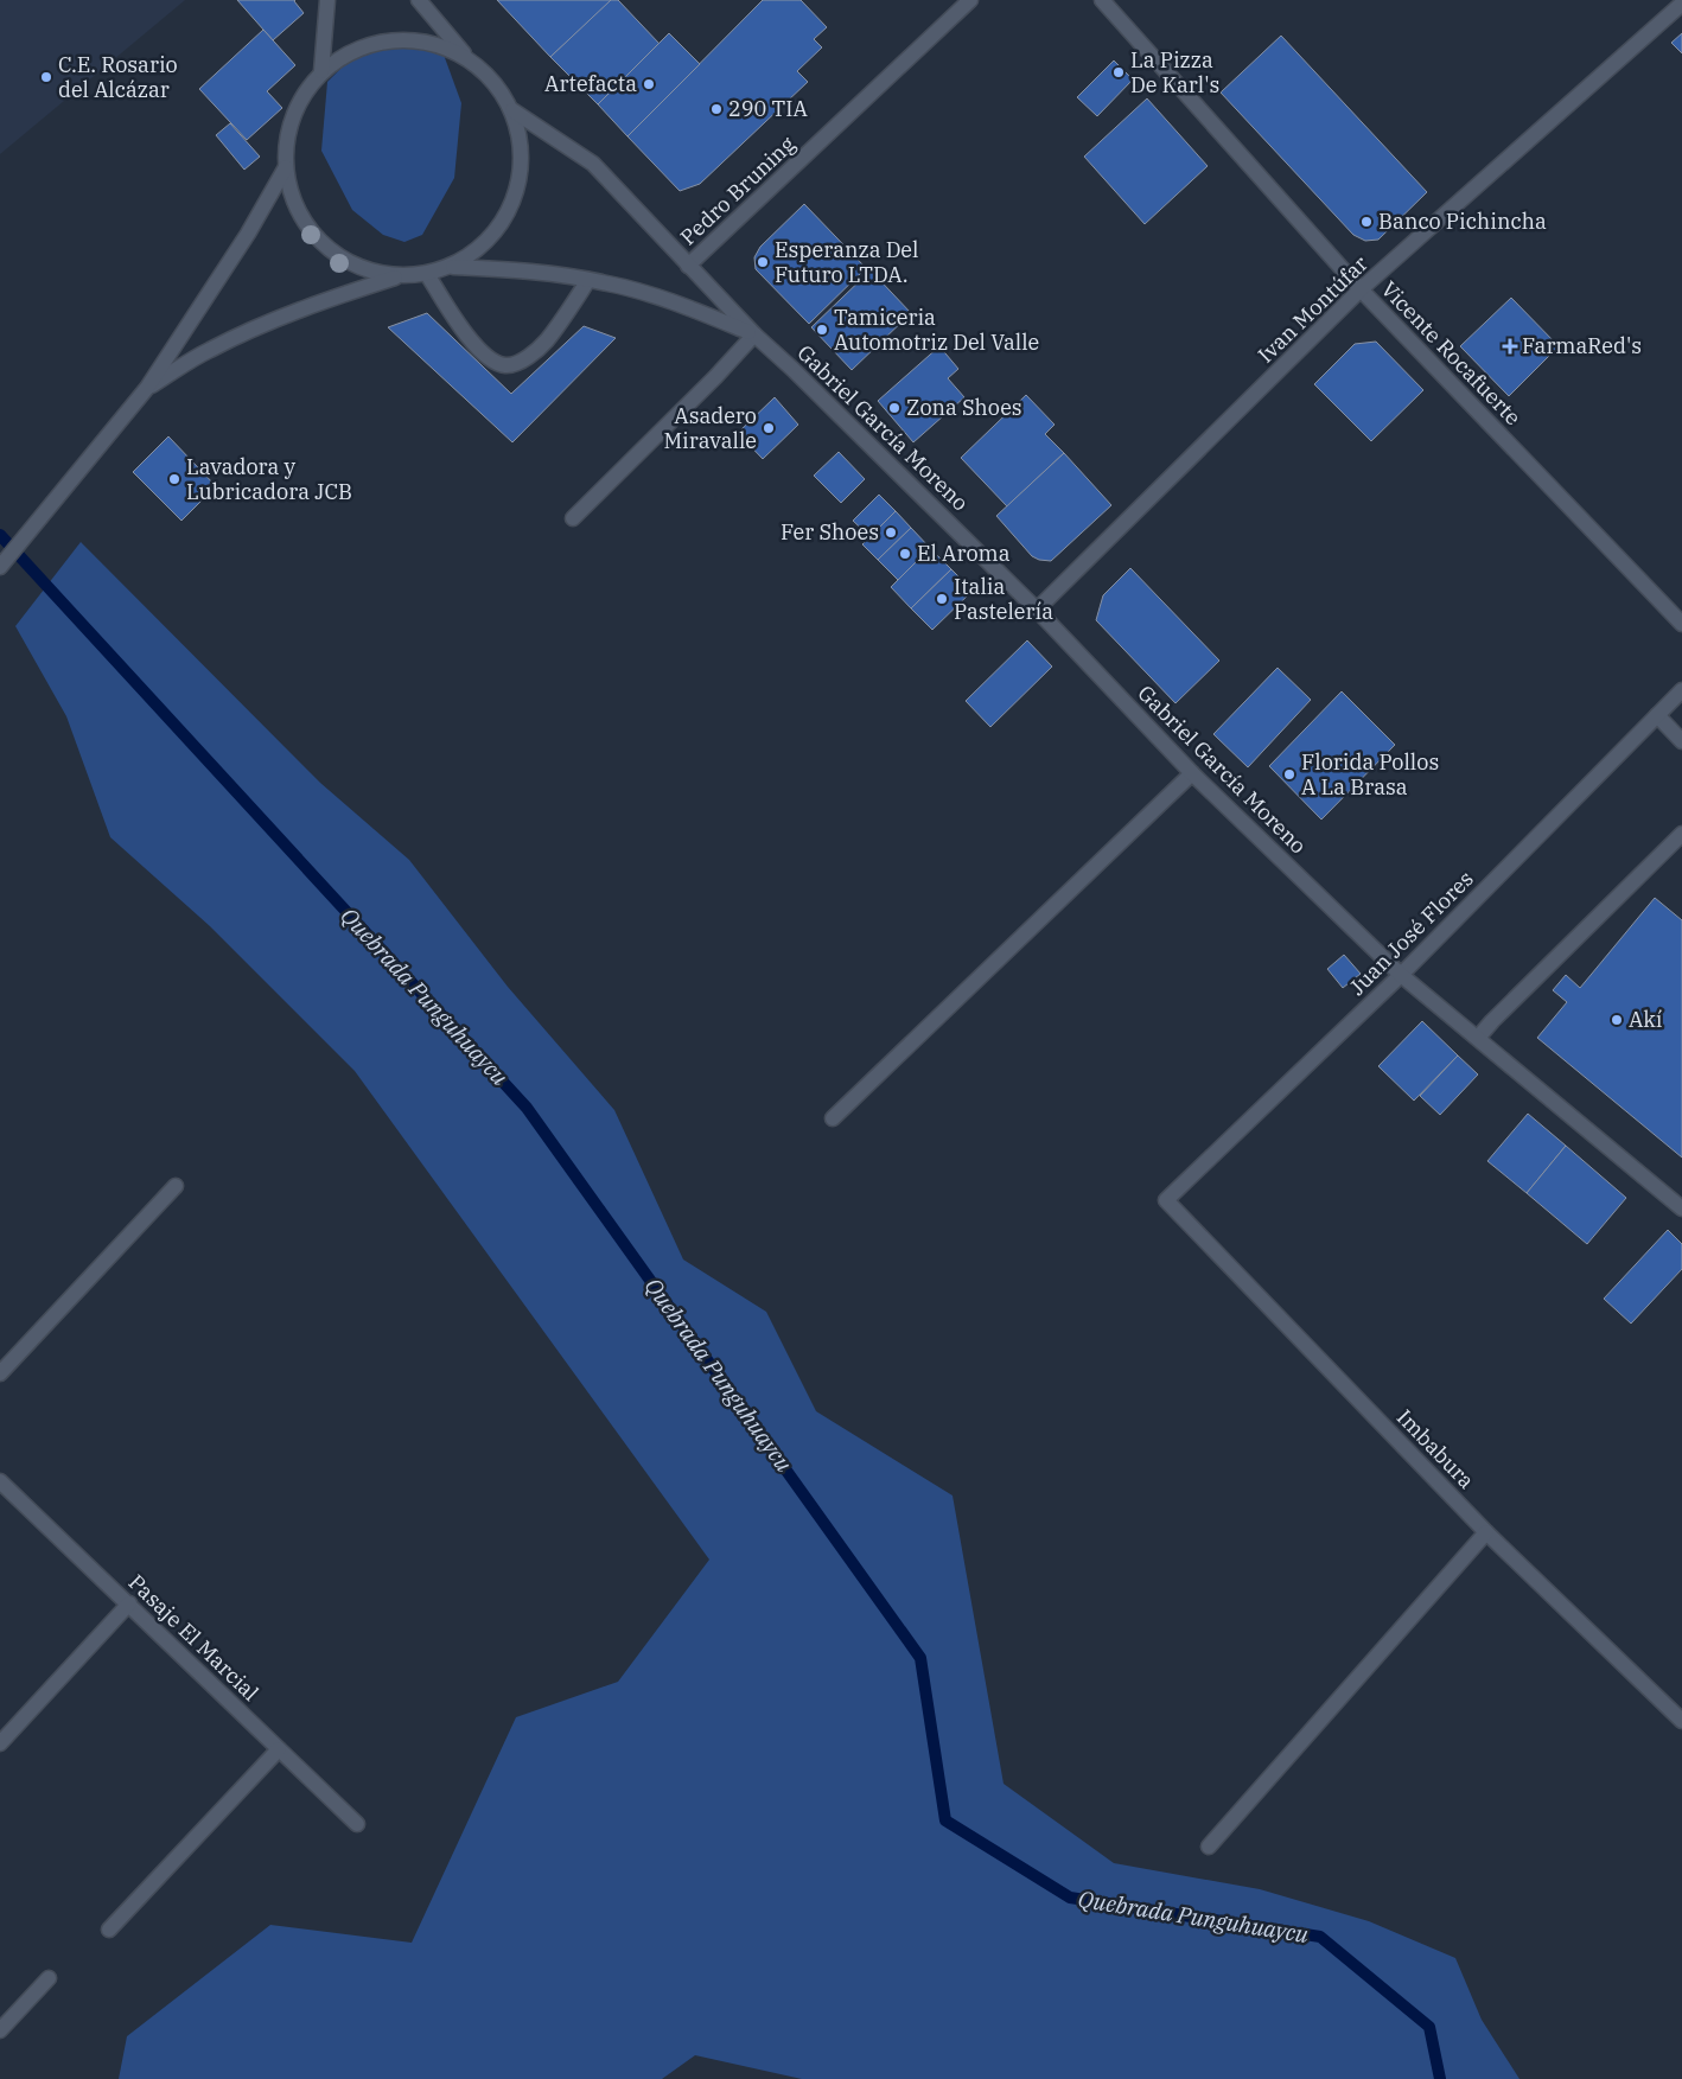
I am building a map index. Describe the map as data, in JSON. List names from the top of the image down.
{
  "streets": {
    "street": [
      "Pedro Bruning",
      "Ivan Montúfar",
      "Vicente Rocafuerte",
      "Gabriel García Moreno",
      "Juan José Flores",
      "Imbabura",
      "Pasaje El Marcial"
    ]
  },
  "crossings": [
    ["Pedro Bruning", "Gabriel García Moreno"],
    ["Ivan Montúfar", "Vicente Rocafuerte"],
    ["Ivan Montúfar", "Gabriel García Moreno"],
    ["Gabriel García Moreno", "Juan José Flores"],
    ["Juan José Flores", "Imbabura"]
  ],
  "water": ["Quebrada Punguhuaycu"],
  "places": {
    "other": [
      "La Pizza De Karl's",
      "C.E. Rosario del Alcázar",
      "Artefacta",
      "290 TIA",
      "Banco Pichincha",
      "Esperanza Del Futuro LTDA.",
      "Tamiceria Automotriz Del Valle",
      "Zona Shoes",
      "Asadero Miravalle",
      "Lavadora y Lubricadora JCB",
      "Fer Shoes",
      "El Aroma",
      "Italia Pastelería",
      "Florida Pollos A La Brasa",
      "Akí"
    ],
    "health": ["FarmaRed's"]
  }
}
